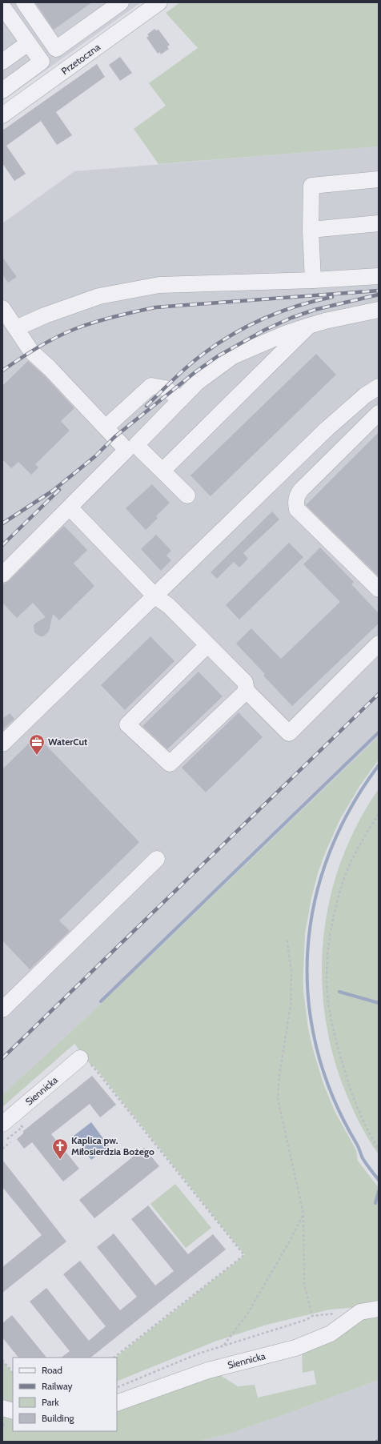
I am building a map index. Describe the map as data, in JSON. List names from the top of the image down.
{
  "streets": {
    "street": ["Przetoczna", "Siennicka"]
  },
  "places": {
    "office": ["WaterCut"],
    "church": ["Kaplica pw. Miłosierdzia Bożego"]
  },
  "legend": [
    "Road",
    "Railway",
    "Park",
    "Building"
  ]
}
